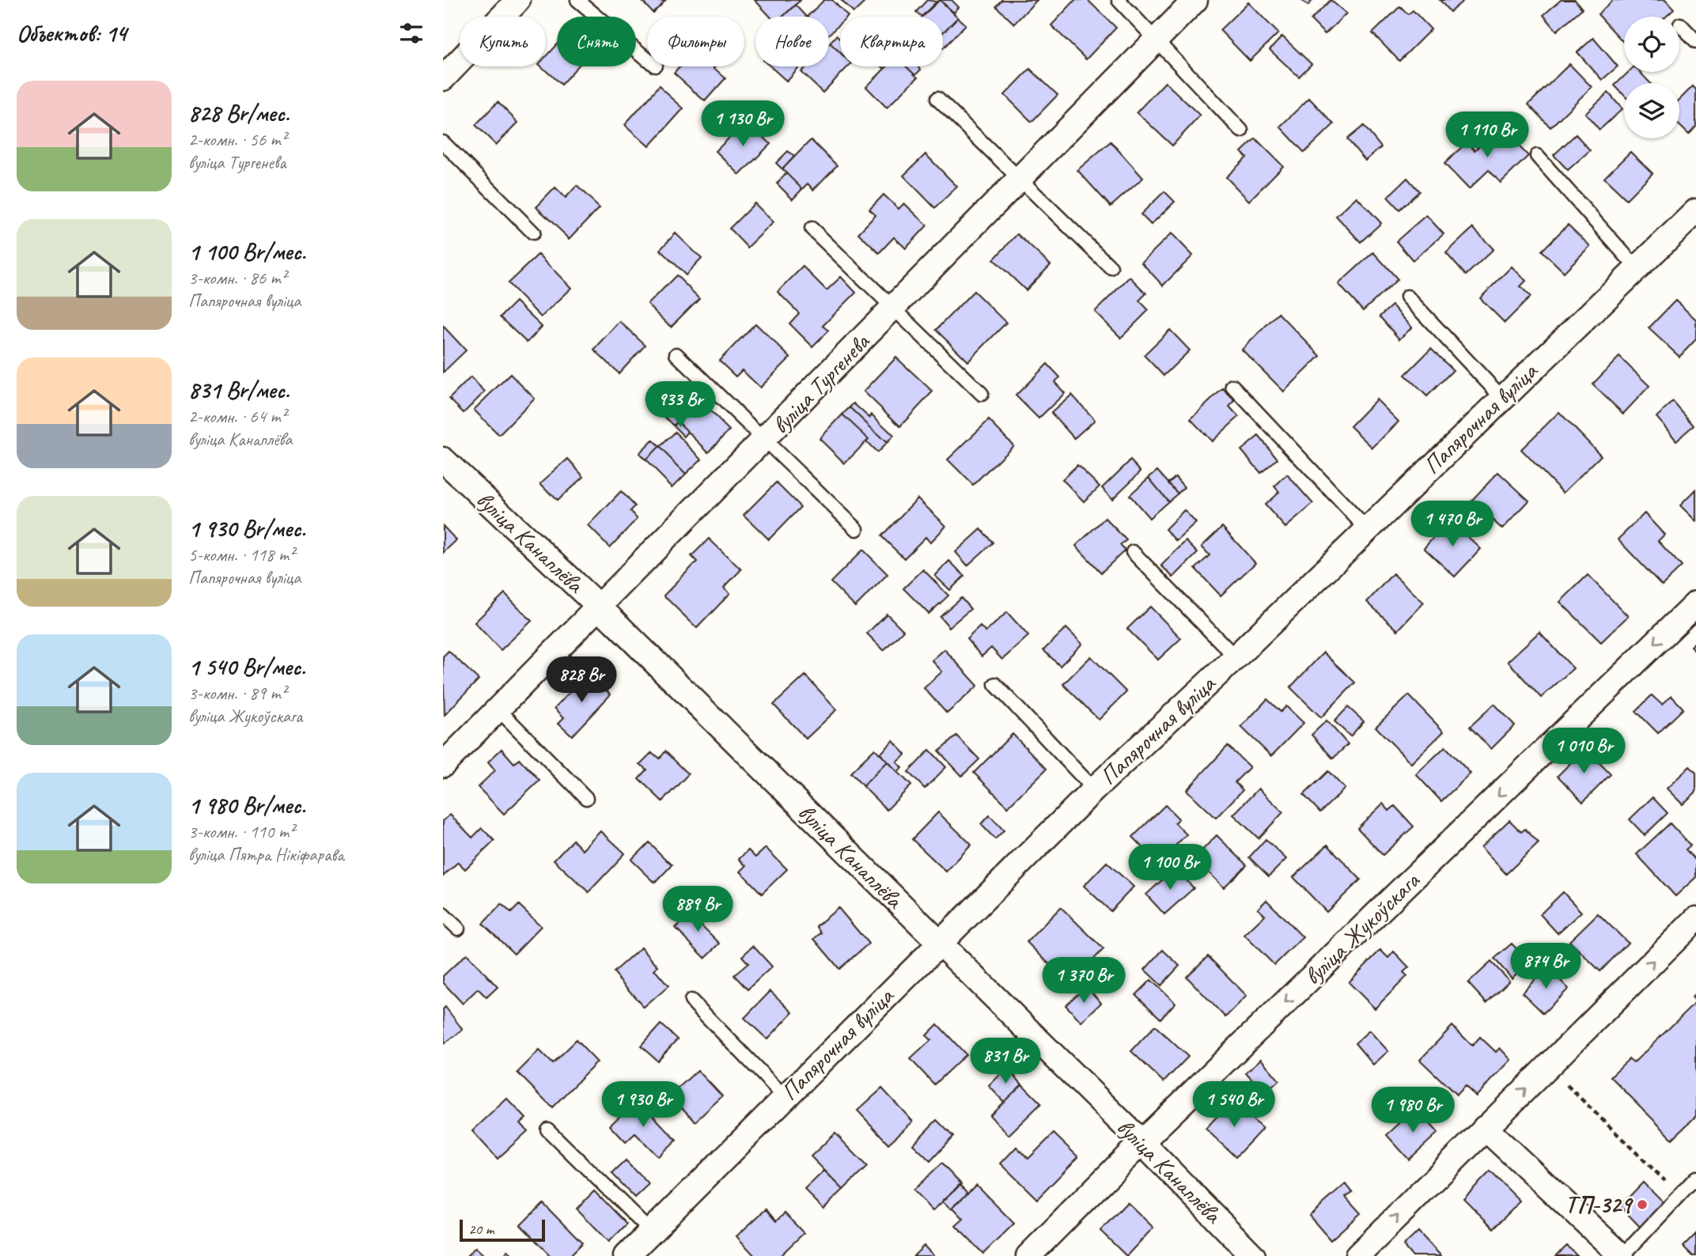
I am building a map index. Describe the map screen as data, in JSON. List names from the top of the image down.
{
  "streets": {
    "street": [
      "вуліца Тургенева",
      "Папярочная вуліца",
      "вуліца Канаплёва",
      "вуліца Жукоўскага"
    ]
  },
  "crossings": [
    ["вуліца Тургенева", "вуліца Канаплёва"],
    ["Папярочная вуліца", "вуліца Канаплёва"],
    ["вуліца Канаплёва", "вуліца Жукоўскага"]
  ],
  "one_way": ["вуліца Жукоўскага"],
  "places": ["ТП-329"],
  "scale_bar": "20 m",
  "page": {
    "heading": "Объектов: 14",
    "chip": [
      "Купить",
      "Снять",
      "Фильтры",
      "Новое",
      "Квартира"
    ],
    "list": [
      {
        "name": "828 Br/мес.",
        "note": "2-комн. · 56 m² · вуліца Тургенева"
      },
      {
        "name": "1 100 Br/мес.",
        "note": "3-комн. · 86 m² · Папярочная вуліца"
      },
      {
        "name": "831 Br/мес.",
        "note": "2-комн. · 64 m² · вуліца Канаплёва"
      },
      {
        "name": "1 930 Br/мес.",
        "note": "5-комн. · 118 m² · Папярочная вуліца"
      },
      {
        "name": "1 540 Br/мес.",
        "note": "3-комн. · 89 m² · вуліца Жукоўскага"
      },
      {
        "name": "1 980 Br/мес.",
        "note": "3-комн. · 110 m² · вуліца Пятра Нікіфарава"
      }
    ],
    "price": [
      "1 130 Br",
      "1 110 Br",
      "933 Br",
      "1 470 Br",
      "828 Br",
      "1 010 Br",
      "1 100 Br",
      "889 Br",
      "874 Br",
      "1 370 Br",
      "831 Br",
      "1 930 Br",
      "1 540 Br",
      "1 980 Br"
    ],
    "scale": "20 m"
  }
}
